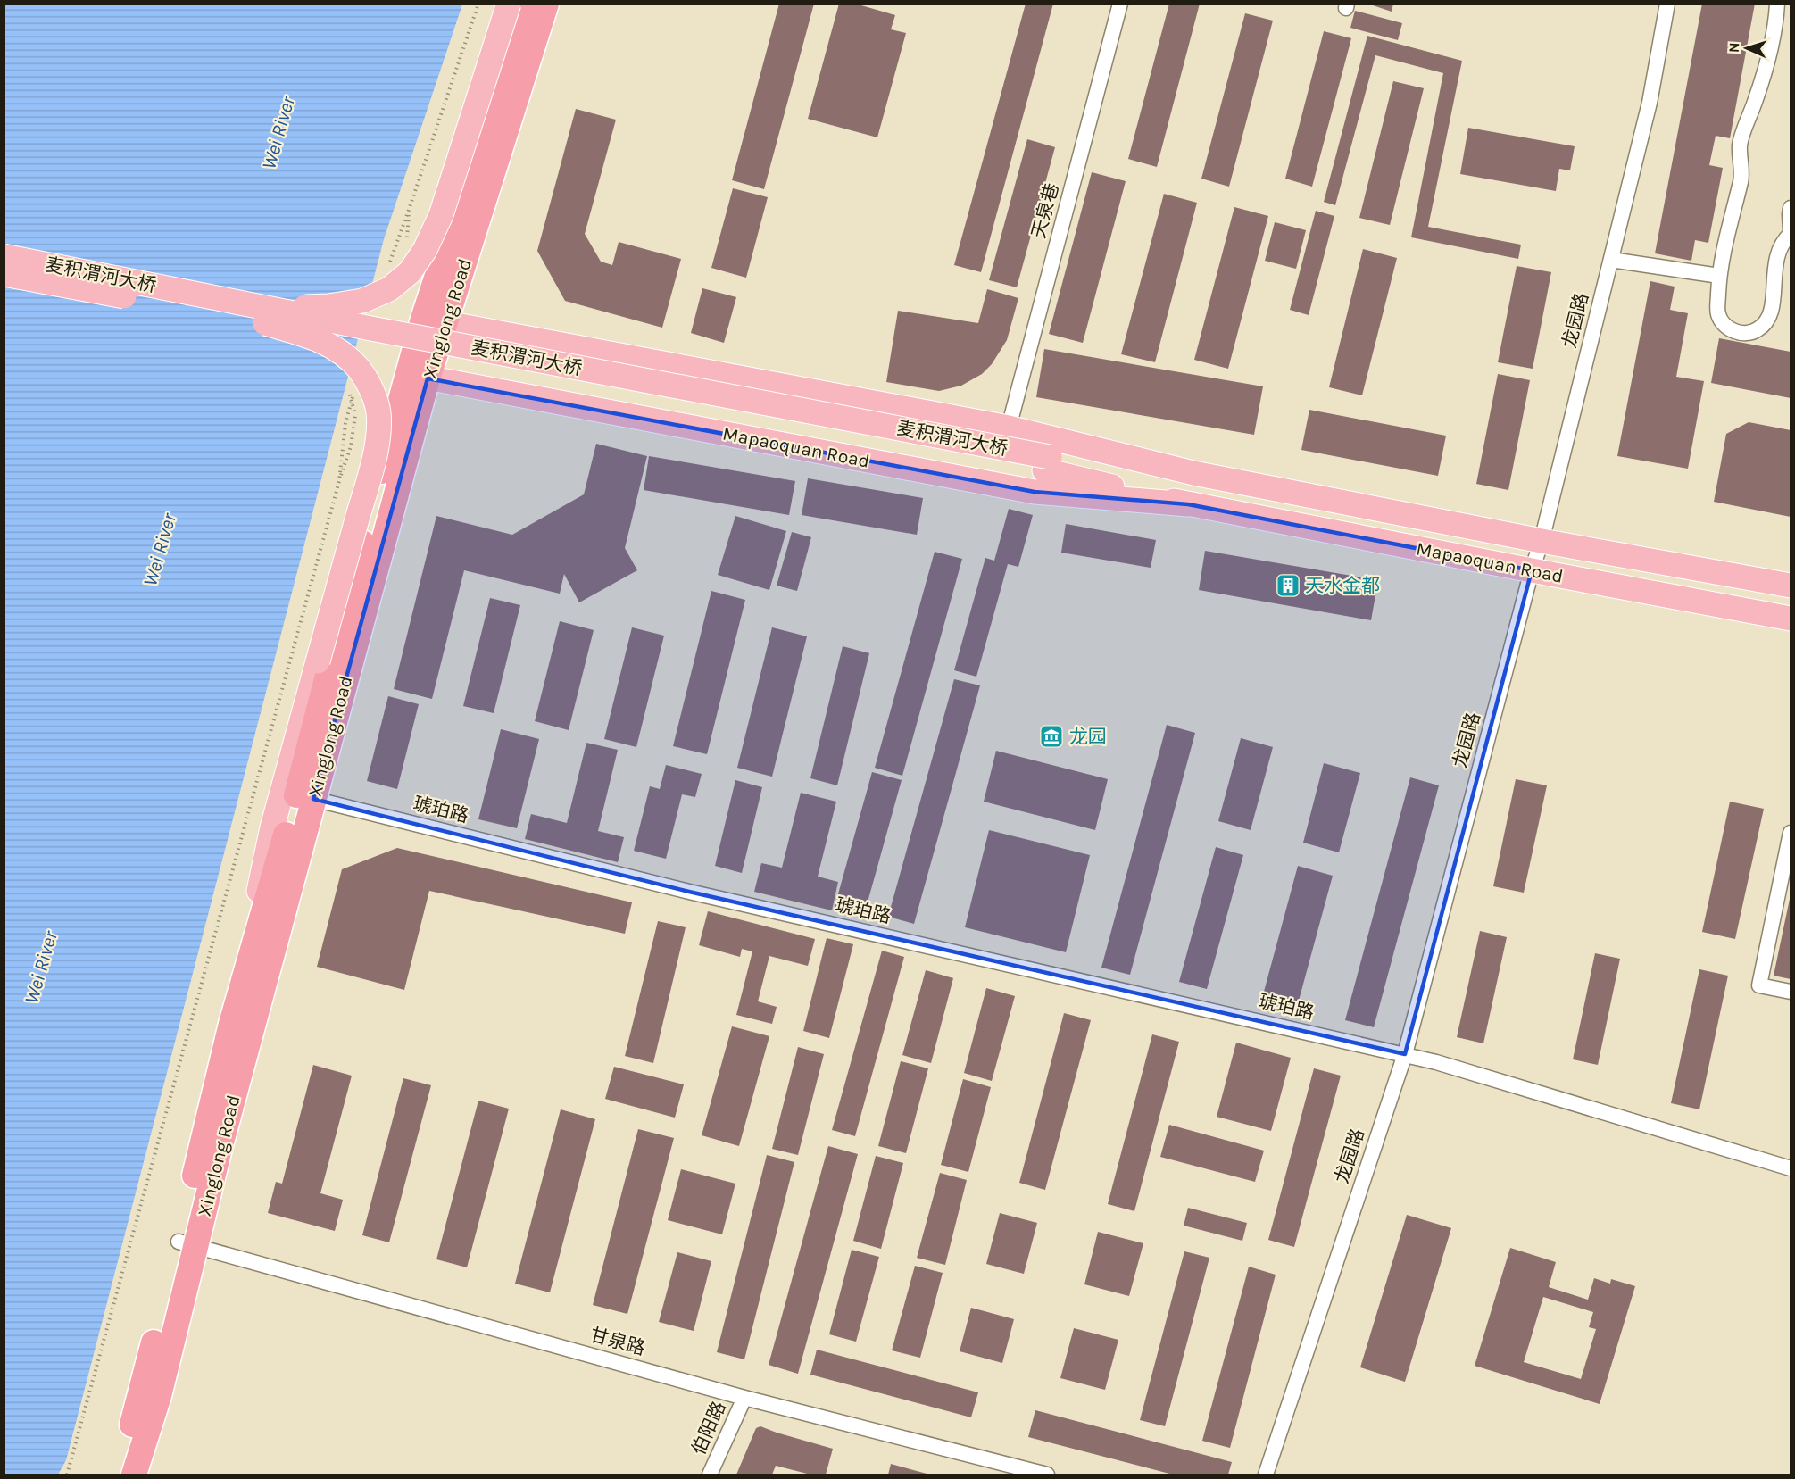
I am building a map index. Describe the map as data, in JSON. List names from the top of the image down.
{
  "streets": {
    "highway": ["Xinglong Road"],
    "main road": ["麦积渭河大桥", "Mapaoquan Road"],
    "street": [
      "天泉巷",
      "龙园路",
      "琥珀路",
      "甘泉路",
      "伯阳路"
    ]
  },
  "crossings": [
    ["天泉巷", "Mapaoquan Road"],
    ["麦积渭河大桥", "Mapaoquan Road"],
    ["Xinglong Road", "Mapaoquan Road"],
    ["Xinglong Road", "琥珀路"],
    ["Xinglong Road", "甘泉路"],
    ["龙园路", "Mapaoquan Road"],
    ["龙园路", "琥珀路"],
    ["甘泉路", "伯阳路"]
  ],
  "water": ["Wei River"],
  "places": {
    "building": ["天水金都"],
    "museum": ["龙园"]
  },
  "north": "left"
}
